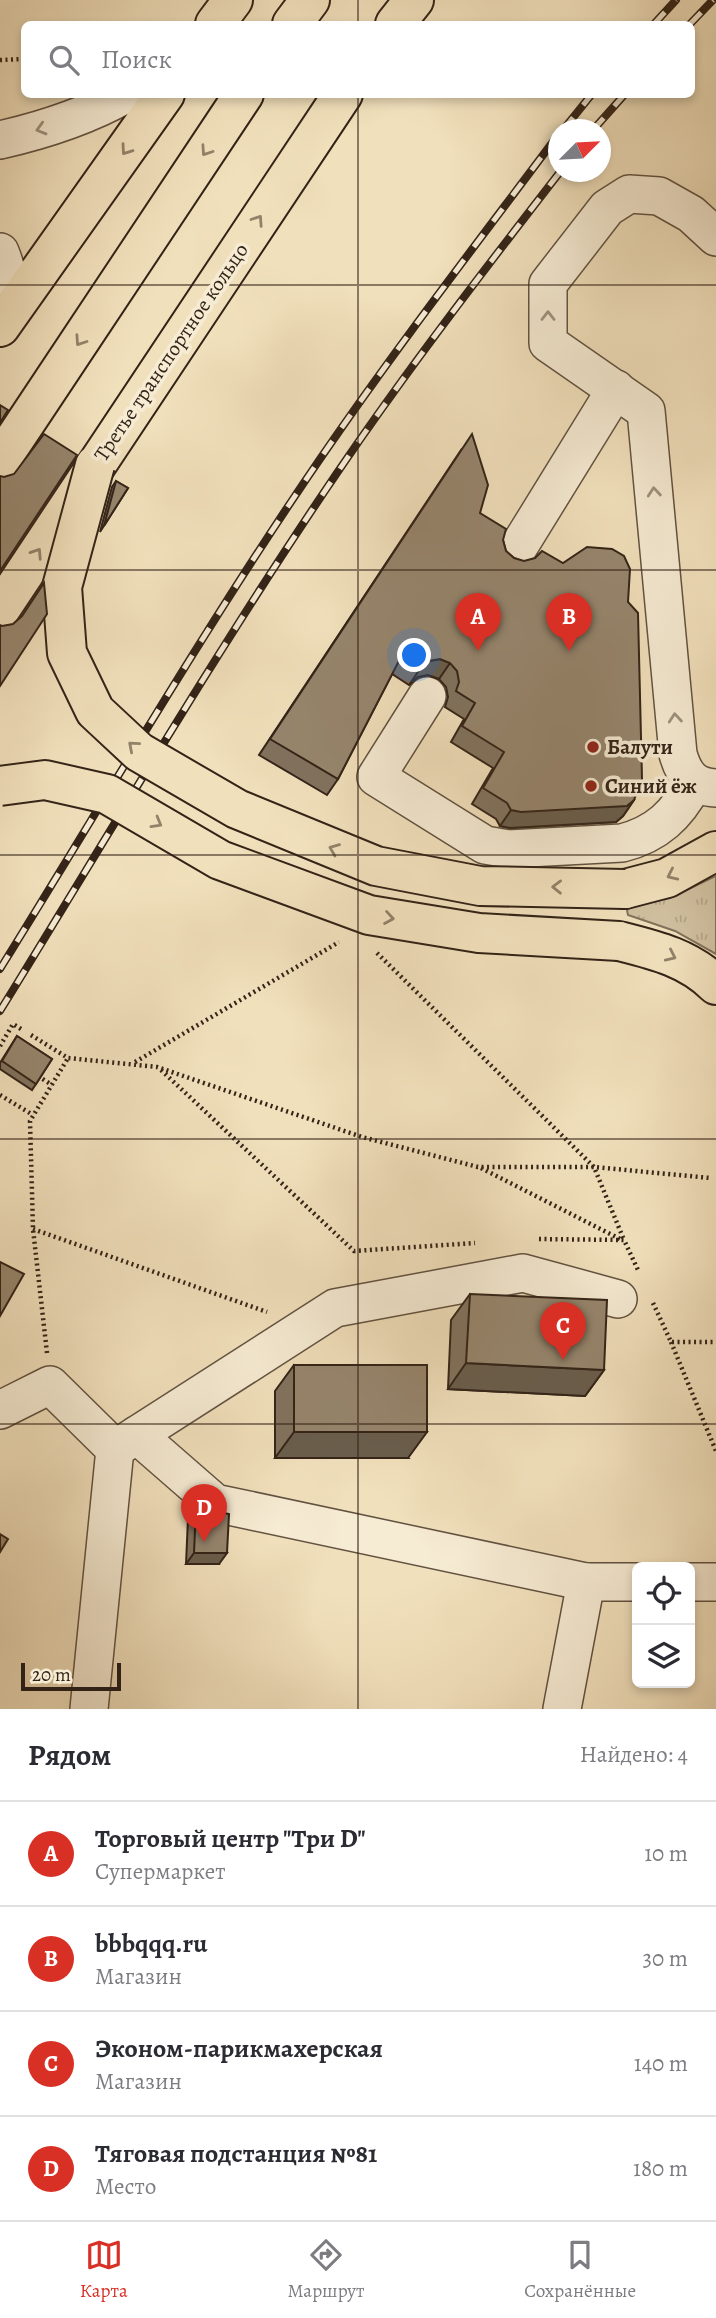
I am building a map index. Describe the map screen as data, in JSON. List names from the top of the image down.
{
  "streets": {
    "main road": ["Третье транспортное кольцо"]
  },
  "places": ["Балути", "Синий ёж"],
  "scale_bar": "20 m",
  "north": "top right",
  "page": {
    "search": "Поиск",
    "pins": [
      "A",
      "B",
      "C",
      "D"
    ],
    "scale": "20 m",
    "heading": ["Рядом", "Найдено: 4"],
    "list": [
      {
        "mark": "A",
        "name": "Торговый центр \"Три D\"",
        "note": "Супермаркет",
        "value": "10 m"
      },
      {
        "mark": "B",
        "name": "bbbqqq.ru",
        "note": "Магазин",
        "value": "30 m"
      },
      {
        "mark": "C",
        "name": "Эконом-парикмахерская",
        "note": "Магазин",
        "value": "140 m"
      },
      {
        "mark": "D",
        "name": "Тяговая подстанция №81",
        "note": "Место",
        "value": "180 m"
      }
    ],
    "nav": ["Карта", "Маршрут", "Сохранённые"]
  }
}
